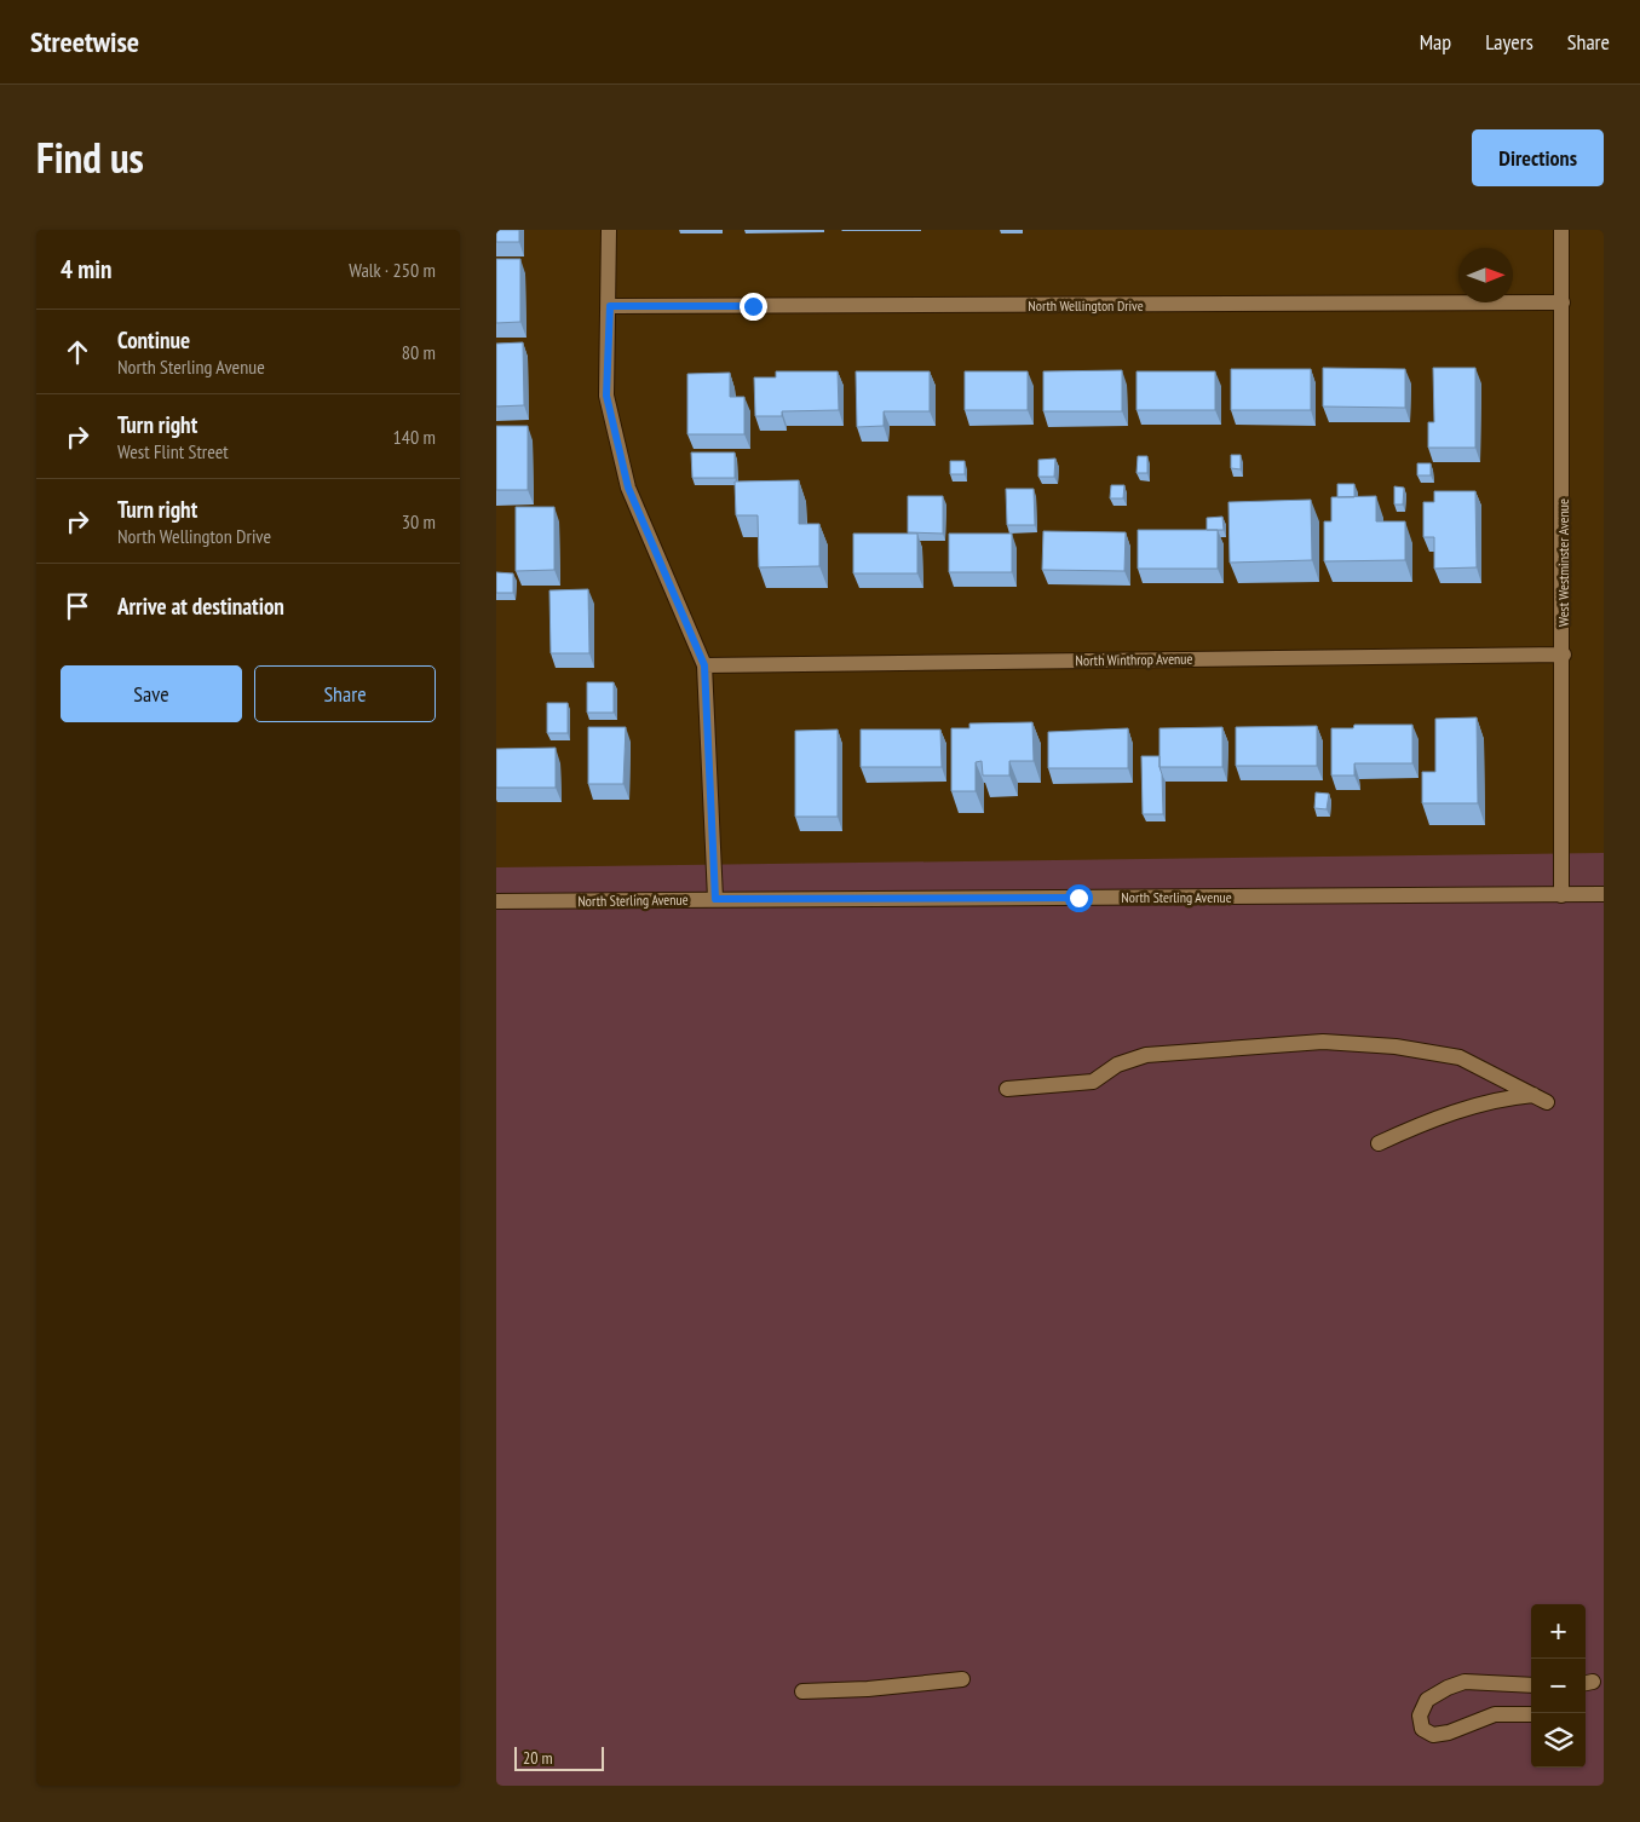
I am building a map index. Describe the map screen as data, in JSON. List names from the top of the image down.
{
  "streets": {
    "street": [
      "North Wellington Drive",
      "West Westminster Avenue",
      "North Winthrop Avenue",
      "North Sterling Avenue"
    ]
  },
  "crossings": [
    ["North Wellington Drive", "West Westminster Avenue"],
    ["West Westminster Avenue", "North Winthrop Avenue"],
    ["West Westminster Avenue", "North Sterling Avenue"]
  ],
  "scale_bar": "20 m",
  "north": "right",
  "page": {
    "header": "Streetwise",
    "nav": ["Map", "Layers", "Share"],
    "title": "Find us",
    "buttons": [
      "Directions",
      ["Save", "Share"]
    ],
    "heading": ["4 min", "Walk · 250 m"],
    "list": [
      ["Continue", "North Sterling Avenue", "80 m"],
      ["Turn right", "West Flint Street", "140 m"],
      ["Turn right", "North Wellington Drive", "30 m"],
      "Arrive at destination"
    ],
    "map_buttons": ["+", "−"],
    "scale": "20 m"
  }
}
